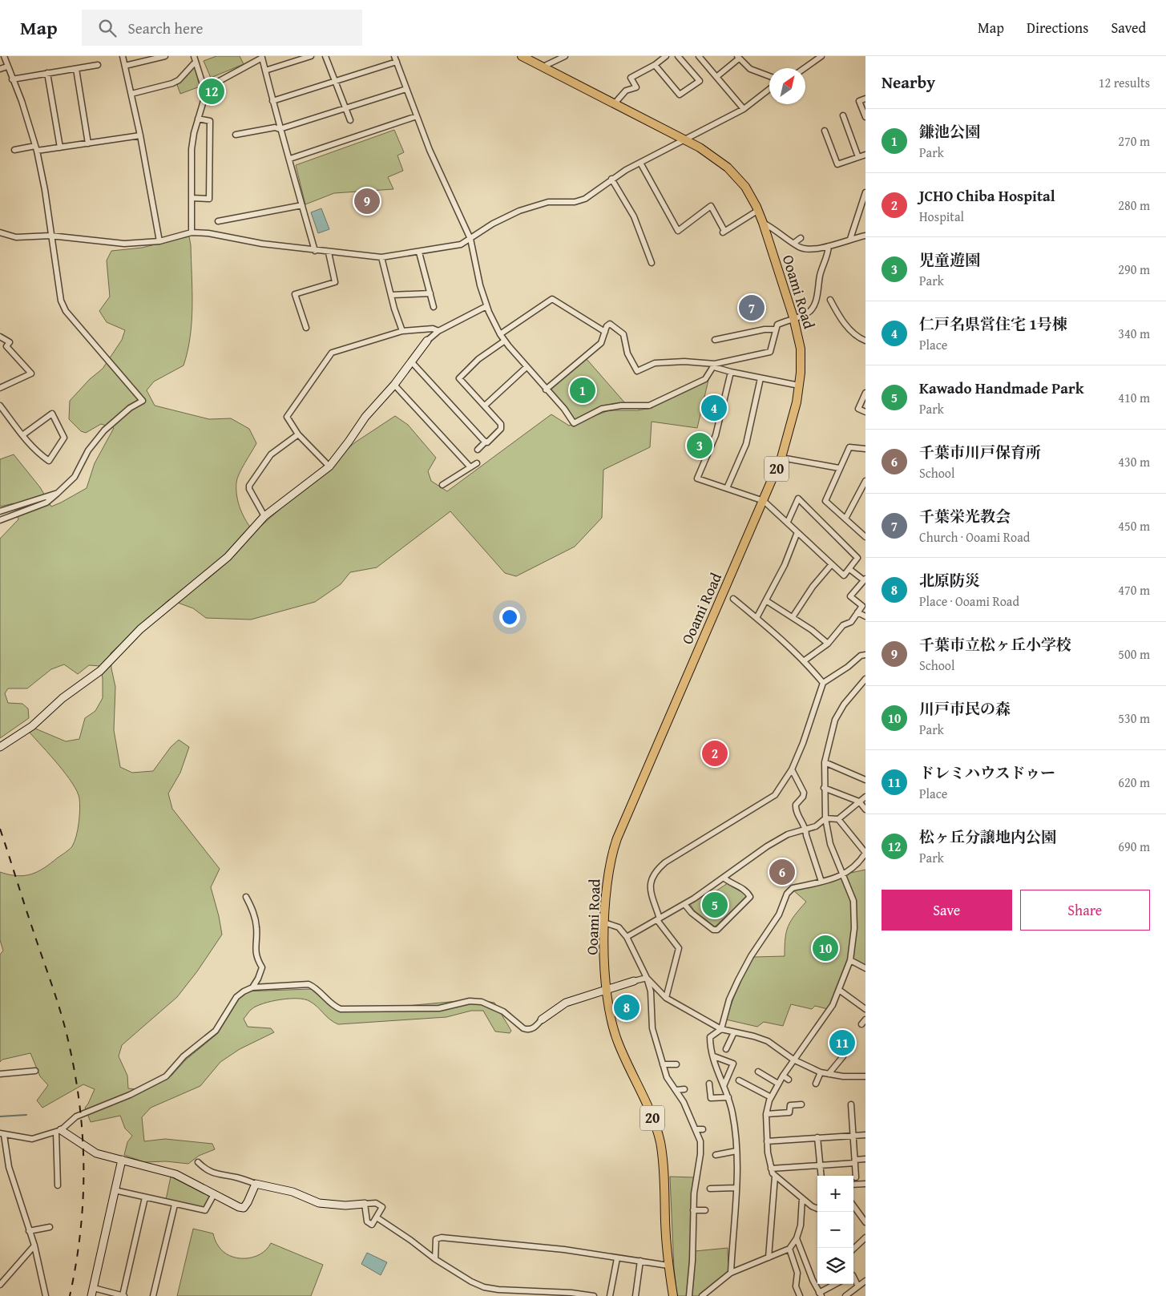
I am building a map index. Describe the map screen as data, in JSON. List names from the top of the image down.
{
  "streets": {
    "main road": ["Ooami Road", "20"]
  },
  "north": "top right",
  "page": {
    "header": "Map",
    "search": "Search here",
    "nav": ["Map", "Directions", "Saved"],
    "heading": ["Nearby", "12 results"],
    "pins": [
      "12",
      "9",
      "7",
      "1",
      "4",
      "3",
      "2",
      "6",
      "5",
      "10",
      "8",
      "11"
    ],
    "list": [
      {
        "mark": "1",
        "name": "鎌池公園",
        "note": "Park",
        "value": "270 m"
      },
      {
        "mark": "2",
        "name": "JCHO Chiba Hospital",
        "note": "Hospital",
        "value": "280 m"
      },
      {
        "mark": "3",
        "name": "児童遊園",
        "note": "Park",
        "value": "290 m"
      },
      {
        "mark": "4",
        "name": "仁戸名県営住宅 1号棟",
        "note": "Place",
        "value": "340 m"
      },
      {
        "mark": "5",
        "name": "Kawado Handmade Park",
        "note": "Park",
        "value": "410 m"
      },
      {
        "mark": "6",
        "name": "千葉市川戸保育所",
        "note": "School",
        "value": "430 m"
      },
      {
        "mark": "7",
        "name": "千葉栄光教会",
        "note": "Church · Ooami Road",
        "value": "450 m"
      },
      {
        "mark": "8",
        "name": "北原防災",
        "note": "Place · Ooami Road",
        "value": "470 m"
      },
      {
        "mark": "9",
        "name": "千葉市立松ヶ丘小学校",
        "note": "School",
        "value": "500 m"
      },
      {
        "mark": "10",
        "name": "川戸市民の森",
        "note": "Park",
        "value": "530 m"
      },
      {
        "mark": "11",
        "name": "ドレミハウスドゥー",
        "note": "Place",
        "value": "620 m"
      },
      {
        "mark": "12",
        "name": "松ヶ丘分譲地内公園",
        "note": "Park",
        "value": "690 m"
      }
    ],
    "buttons": ["Save", "Share"],
    "map_buttons": ["+", "−"]
  }
}
